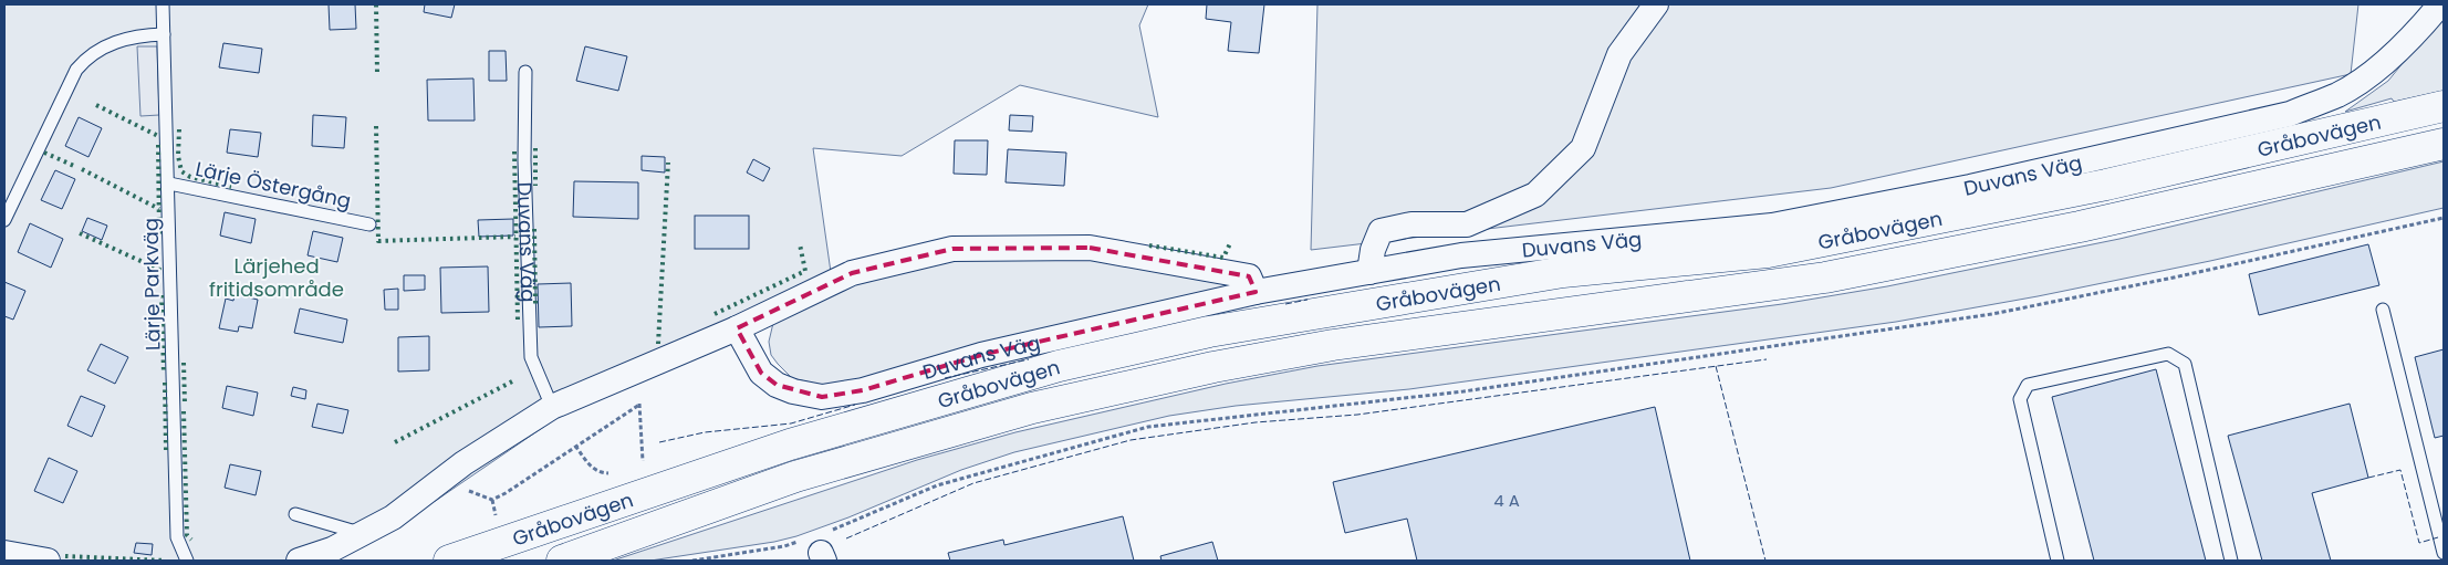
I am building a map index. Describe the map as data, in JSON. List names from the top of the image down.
{
  "streets": {
    "main road": ["Gråbovägen"],
    "street": ["Duvans Väg"],
    "lane": ["Lärje Östergång", "Lärje Parkväg"]
  },
  "crossings": [
    ["Lärje Östergång", "Lärje Parkväg"]
  ],
  "parks": ["Lärjehed fritidsområde"],
  "house_numbers": ["4 A"]
}
